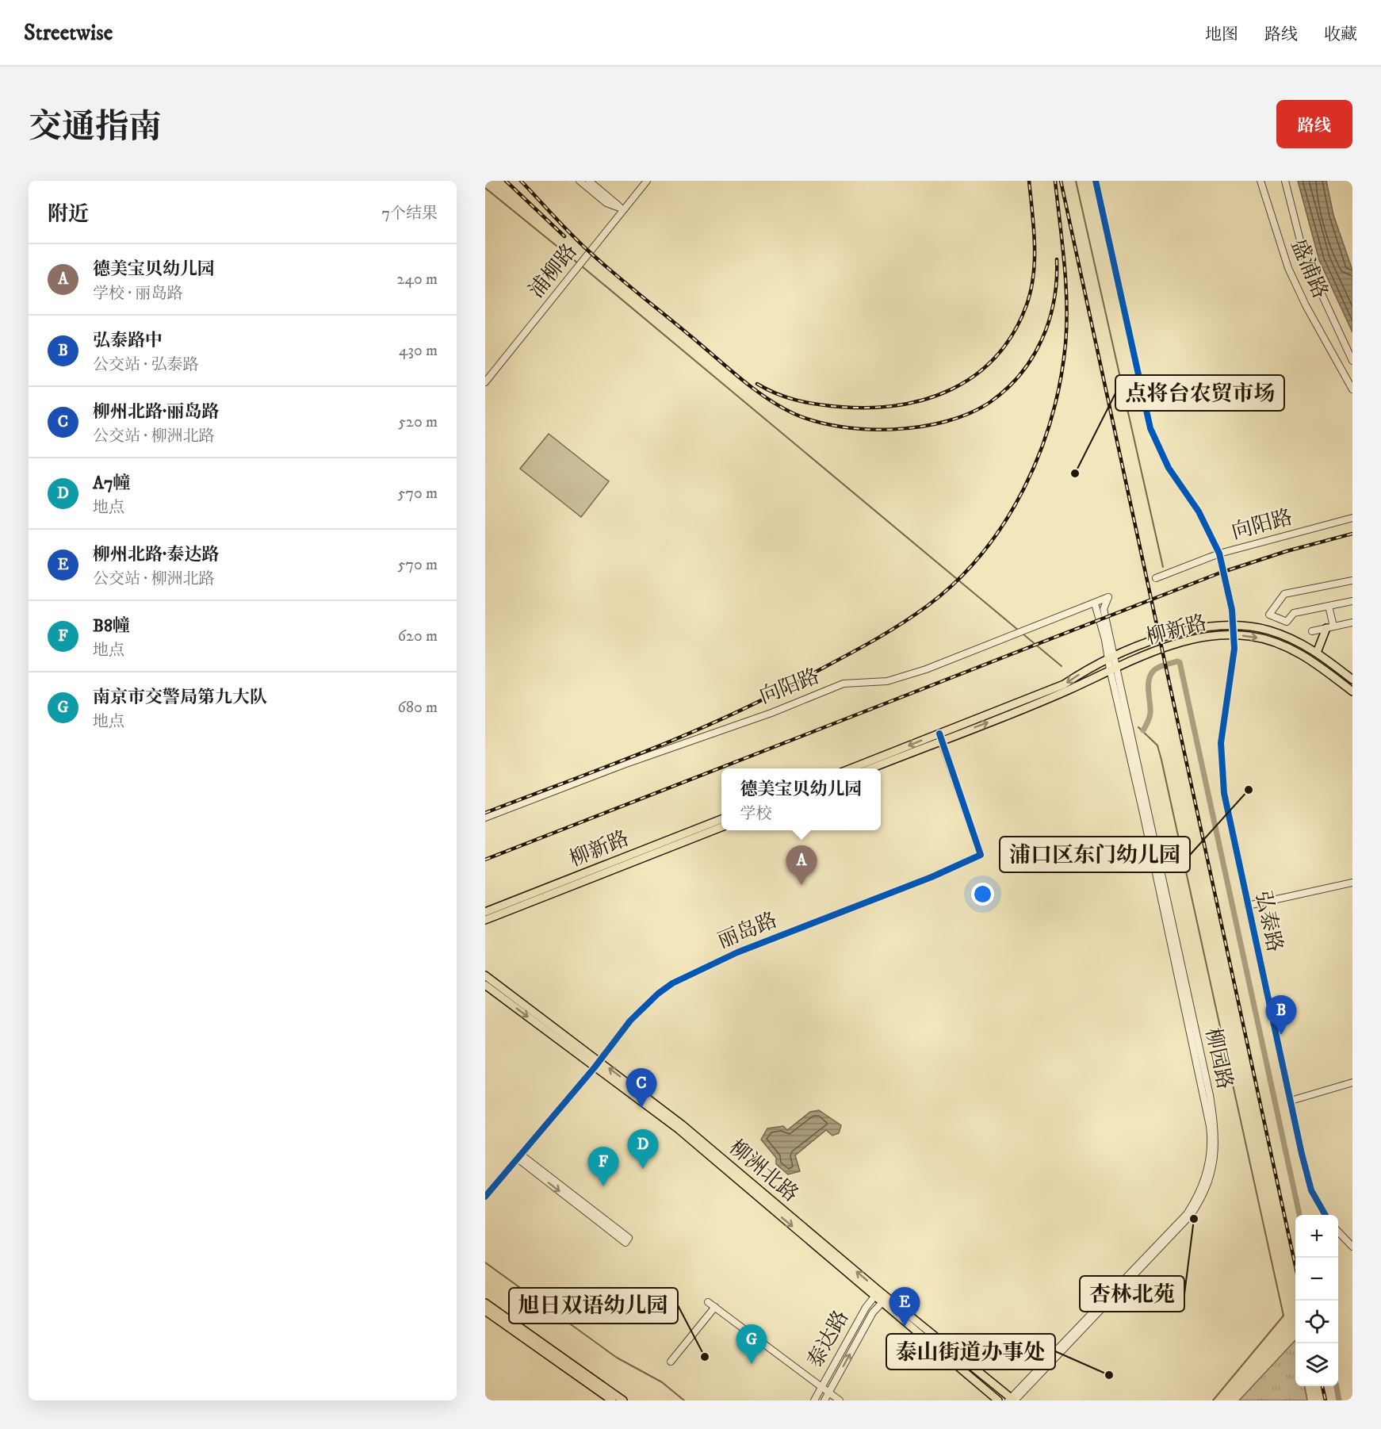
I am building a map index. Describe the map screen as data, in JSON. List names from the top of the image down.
{
  "streets": {
    "main road": ["柳新路", "柳洲北路"],
    "street": [
      "盛浦路",
      "浦柳路",
      "向阳路",
      "弘泰路",
      "丽岛路",
      "柳园路",
      "泰达路"
    ]
  },
  "crossings": [
    ["向阳路", "柳新路"],
    ["向阳路", "弘泰路"],
    ["向阳路", "柳园路"],
    ["柳新路", "弘泰路"],
    ["柳新路", "丽岛路"],
    ["柳新路", "柳园路"],
    ["丽岛路", "柳洲北路"],
    ["柳园路", "柳洲北路"],
    ["柳洲北路", "泰达路"]
  ],
  "places": [
    "点将台农贸市场",
    "浦口区东门幼儿园",
    "杏林北苑",
    "旭日双语幼儿园",
    "泰山街道办事处"
  ],
  "page": {
    "header": "Streetwise",
    "nav": ["地图", "路线", "收藏"],
    "title": "交通指南",
    "buttons": "路线",
    "heading": ["附近", "7个结果"],
    "list": [
      {
        "mark": "A",
        "name": "德美宝贝幼儿园",
        "note": "学校 · 丽岛路",
        "value": "240 m"
      },
      {
        "mark": "B",
        "name": "弘泰路中",
        "note": "公交站 · 弘泰路",
        "value": "430 m"
      },
      {
        "mark": "C",
        "name": "柳州北路·丽岛路",
        "note": "公交站 · 柳洲北路",
        "value": "520 m"
      },
      {
        "mark": "D",
        "name": "A7幢",
        "note": "地点",
        "value": "570 m"
      },
      {
        "mark": "E",
        "name": "柳州北路·泰达路",
        "note": "公交站 · 柳洲北路",
        "value": "570 m"
      },
      {
        "mark": "F",
        "name": "B8幢",
        "note": "地点",
        "value": "620 m"
      },
      {
        "mark": "G",
        "name": "南京市交警局第九大队",
        "note": "地点",
        "value": "680 m"
      }
    ],
    "popup": ["德美宝贝幼儿园", "学校"],
    "pins": [
      "A",
      "B",
      "C",
      "D",
      "F",
      "E",
      "G"
    ],
    "map_buttons": ["+", "−"]
  }
}
